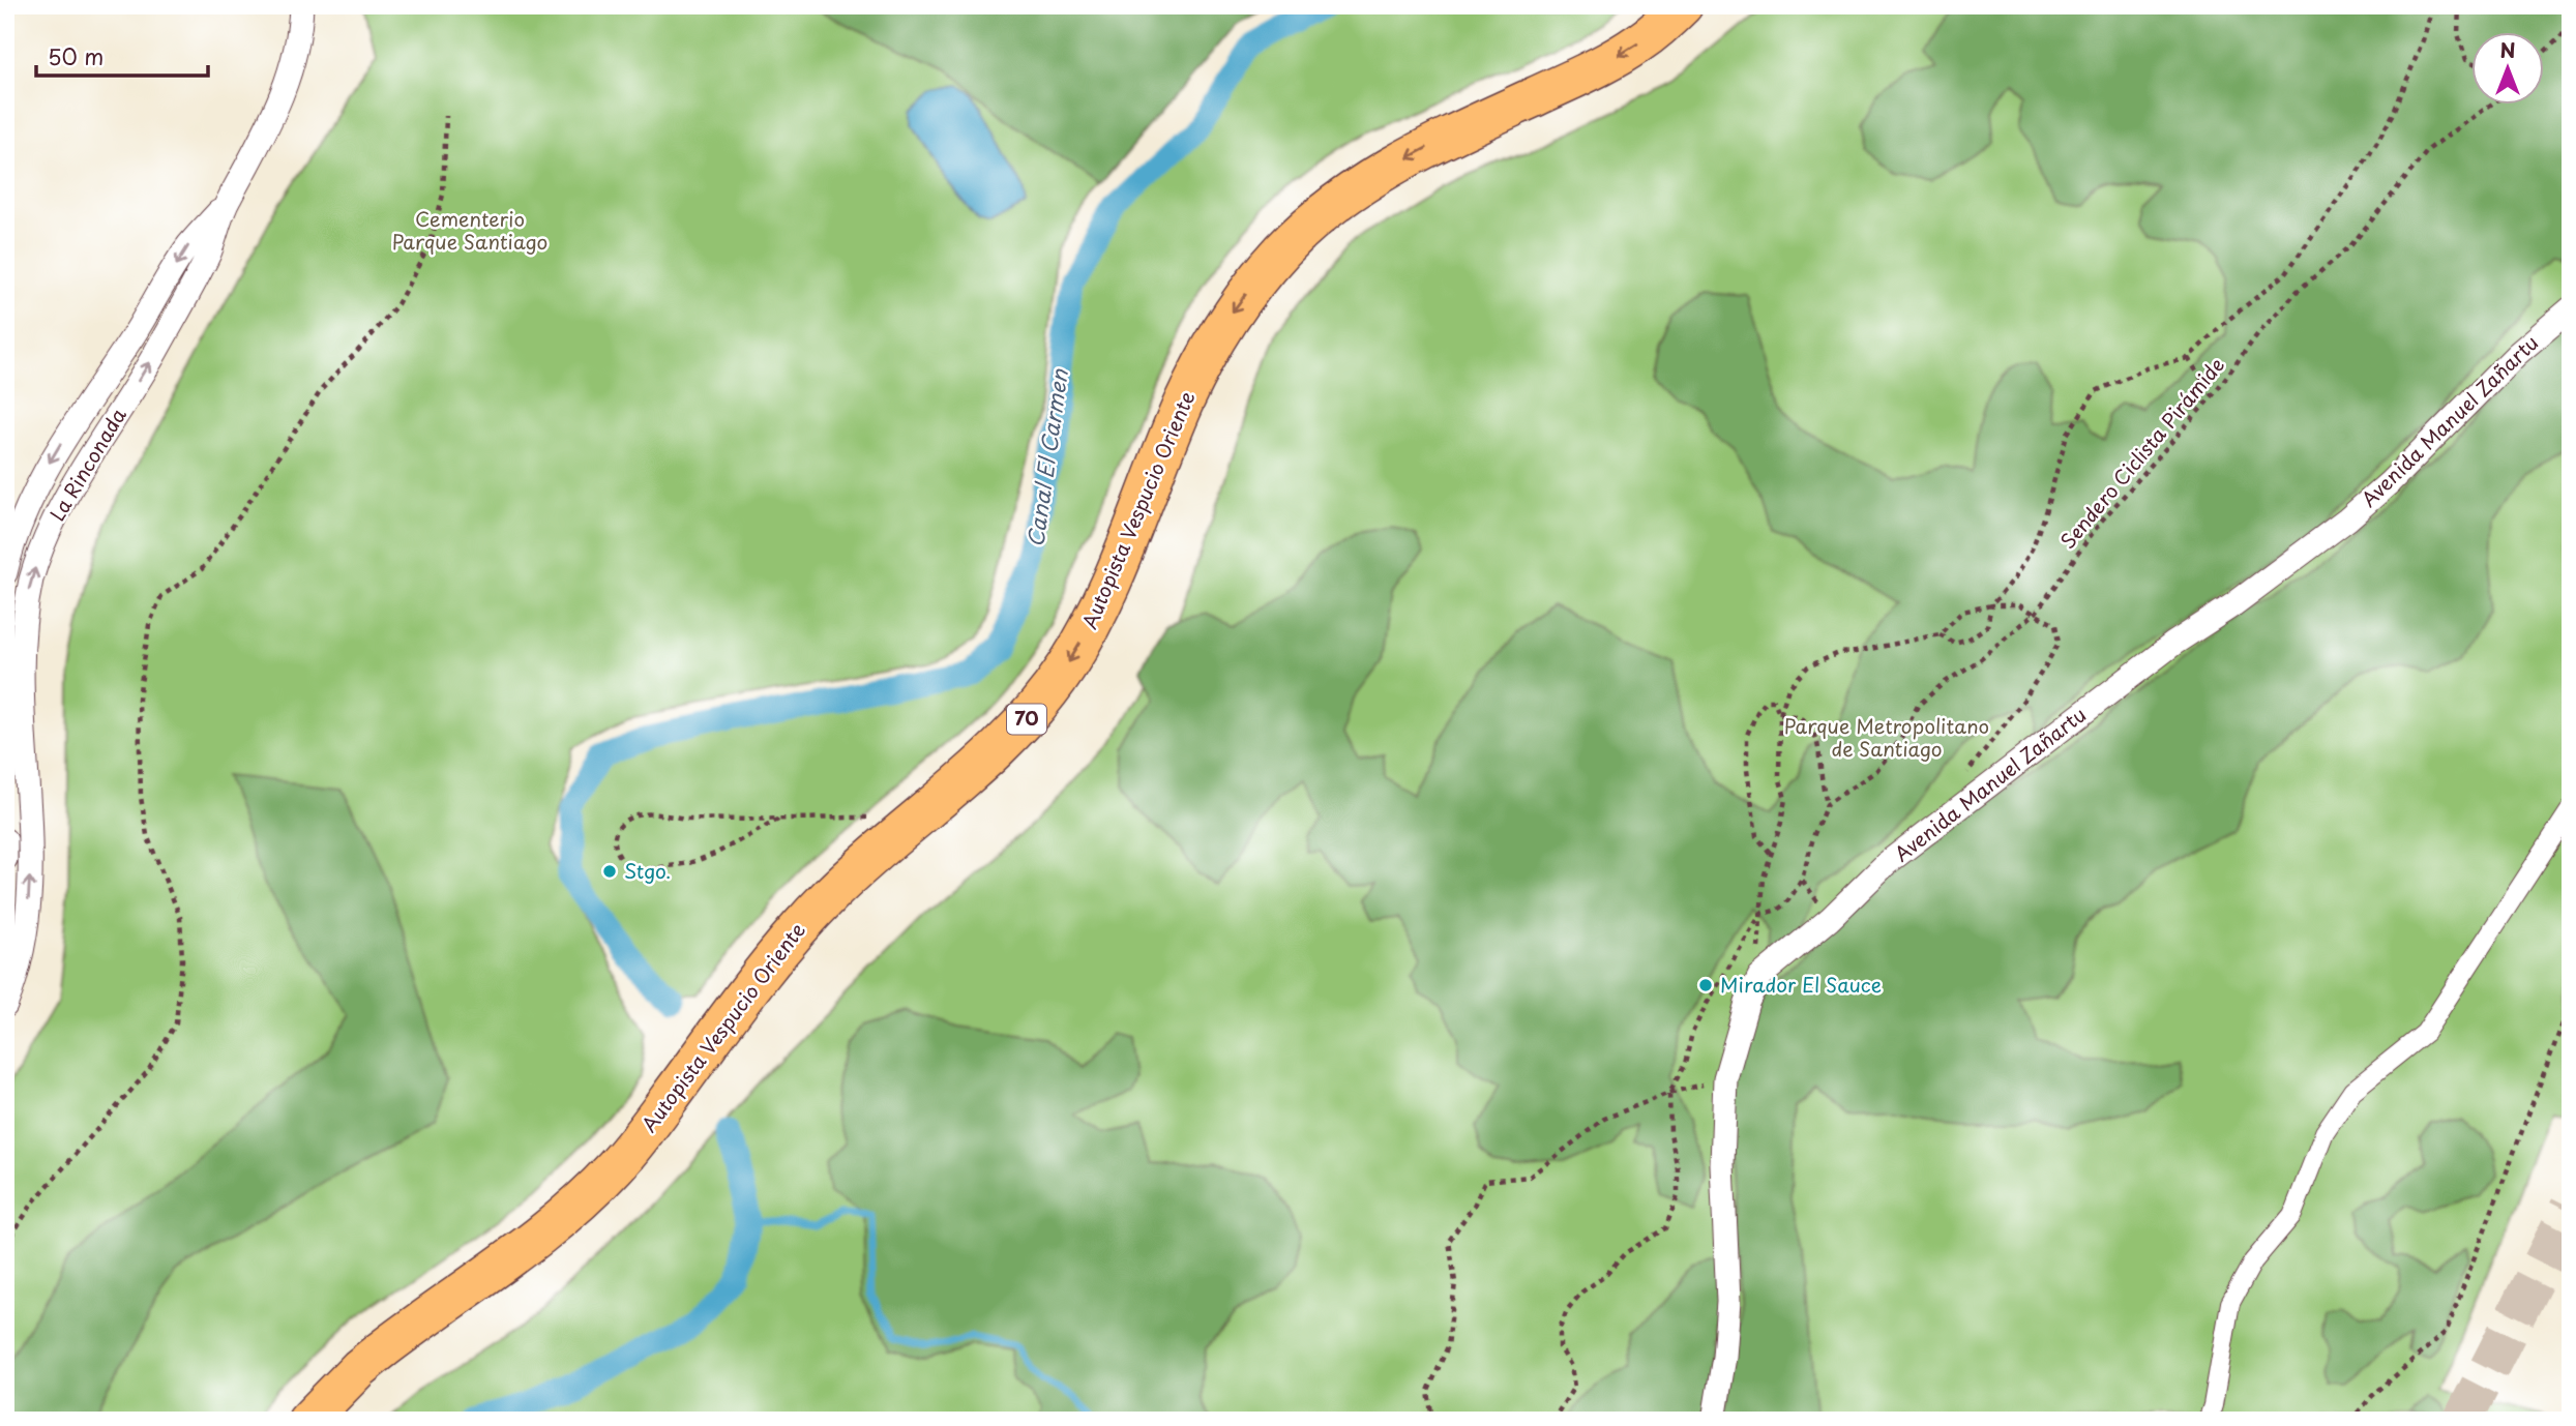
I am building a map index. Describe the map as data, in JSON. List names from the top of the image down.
{
  "streets": {
    "highway": ["Autopista Vespucio Oriente", "70"],
    "street": ["Avenida Manuel Zañartu", "La Rinconada"],
    "path": ["Sendero Ciclista Pirámide"]
  },
  "one_way": ["Autopista Vespucio Oriente"],
  "water": ["Canal El Carmen"],
  "parks": ["Cementerio Parque Santiago", "Parque Metropolitano de Santiago"],
  "places": ["Stgo.", "Mirador El Sauce"],
  "scale_bar": "50 m",
  "north": "top"
}
